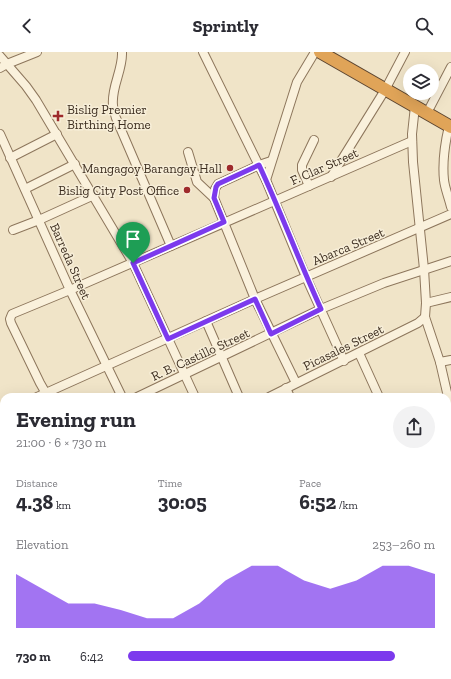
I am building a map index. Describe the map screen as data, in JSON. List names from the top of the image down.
{
  "streets": {
    "street": [
      "F. Clar Street",
      "Abarca Street",
      "Barreda Street",
      "Picasales Street",
      "R. B. Castillo Street"
    ]
  },
  "crossings": [
    ["F. Clar Street", "Barreda Street"],
    ["Abarca Street", "Barreda Street"]
  ],
  "places": {
    "health": ["Bislig Premier Birthing Home"],
    "other": ["Mangagoy Barangay Hall", "Bislig City Post Office"]
  },
  "page": {
    "header": "Sprintly",
    "heading": ["Evening run", "21:00 · 6 × 730 m"],
    "stats": [
      ["Distance", "4.38 km"],
      ["Time", "30:05"],
      ["Pace", "6:52 /km"]
    ],
    "chart": ["Elevation", "253–260 m"],
    "list": [
      {
        "name": "730 m",
        "note": "6:42"
      }
    ]
  }
}
